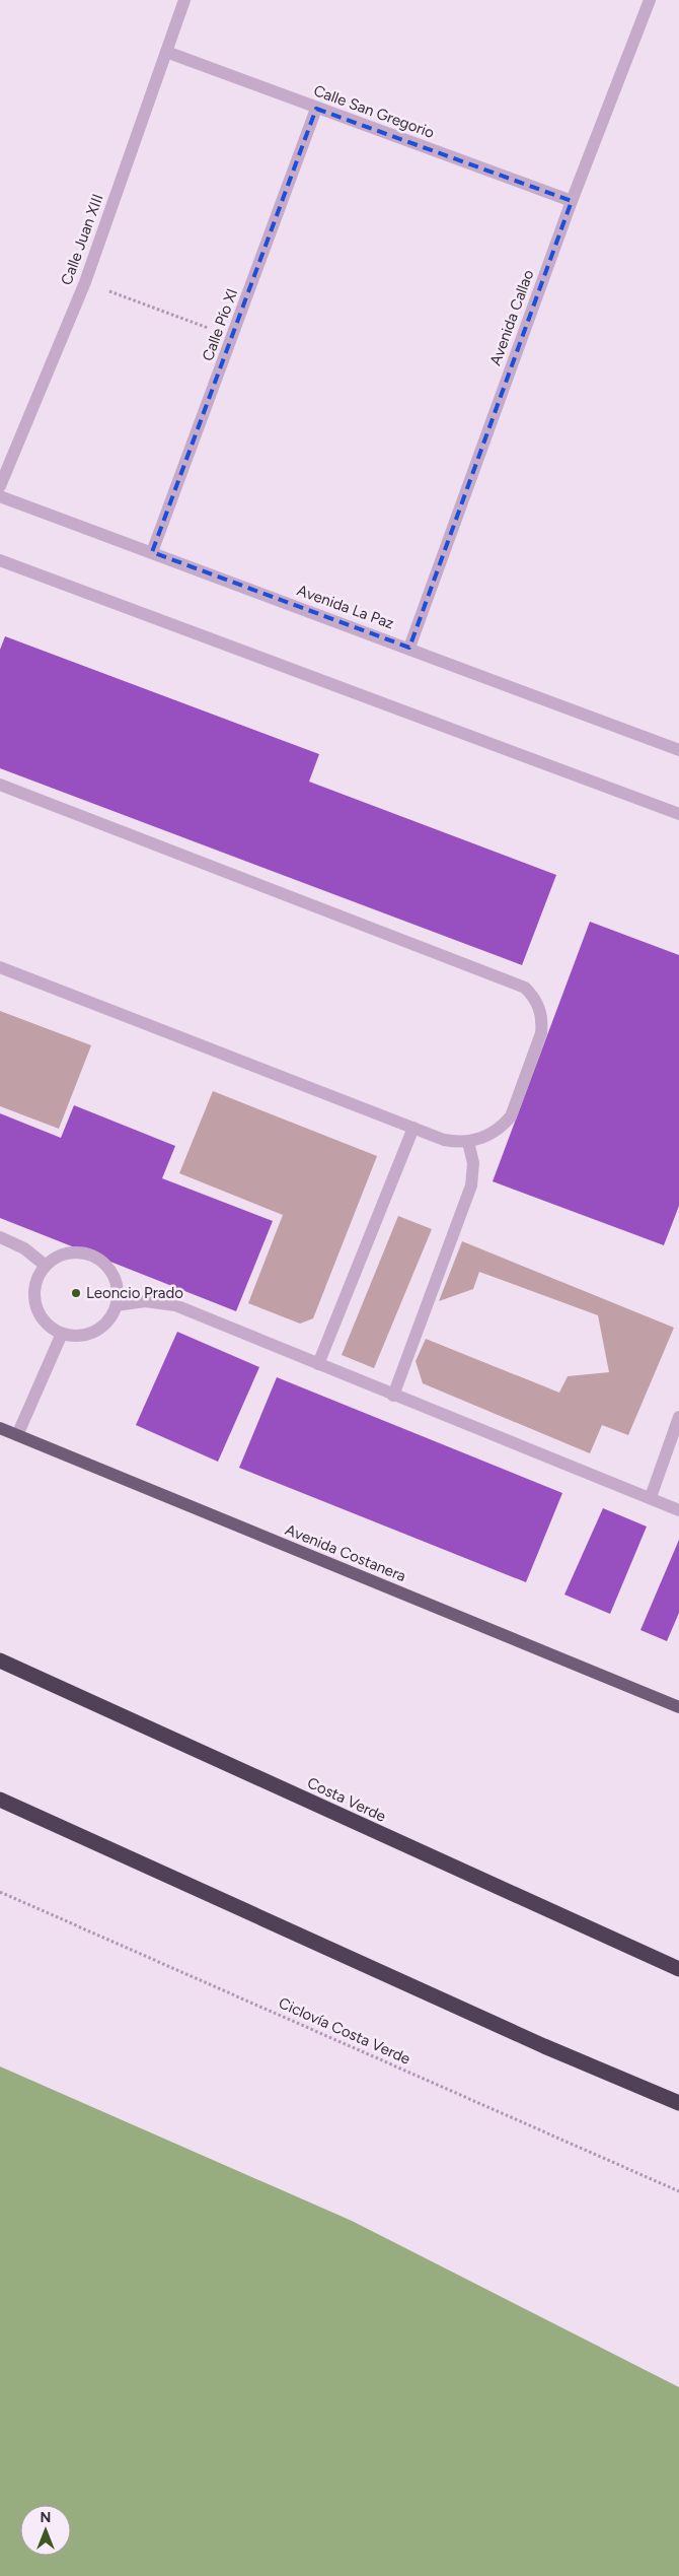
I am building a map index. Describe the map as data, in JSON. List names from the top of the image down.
{
  "streets": {
    "highway": ["Costa Verde"],
    "main road": ["Avenida Costanera"],
    "street": [
      "Calle San Gregorio",
      "Calle Juan XIII",
      "Avenida Callao",
      "Calle Pío XI",
      "Avenida La Paz"
    ],
    "path": ["Ciclovía Costa Verde"]
  },
  "crossings": [
    ["Calle San Gregorio", "Calle Juan XIII"],
    ["Calle San Gregorio", "Avenida Callao"],
    ["Calle San Gregorio", "Calle Pío XI"],
    ["Avenida Callao", "Avenida La Paz"],
    ["Calle Pío XI", "Avenida La Paz"]
  ],
  "places": ["Leoncio Prado"],
  "north": "top"
}
